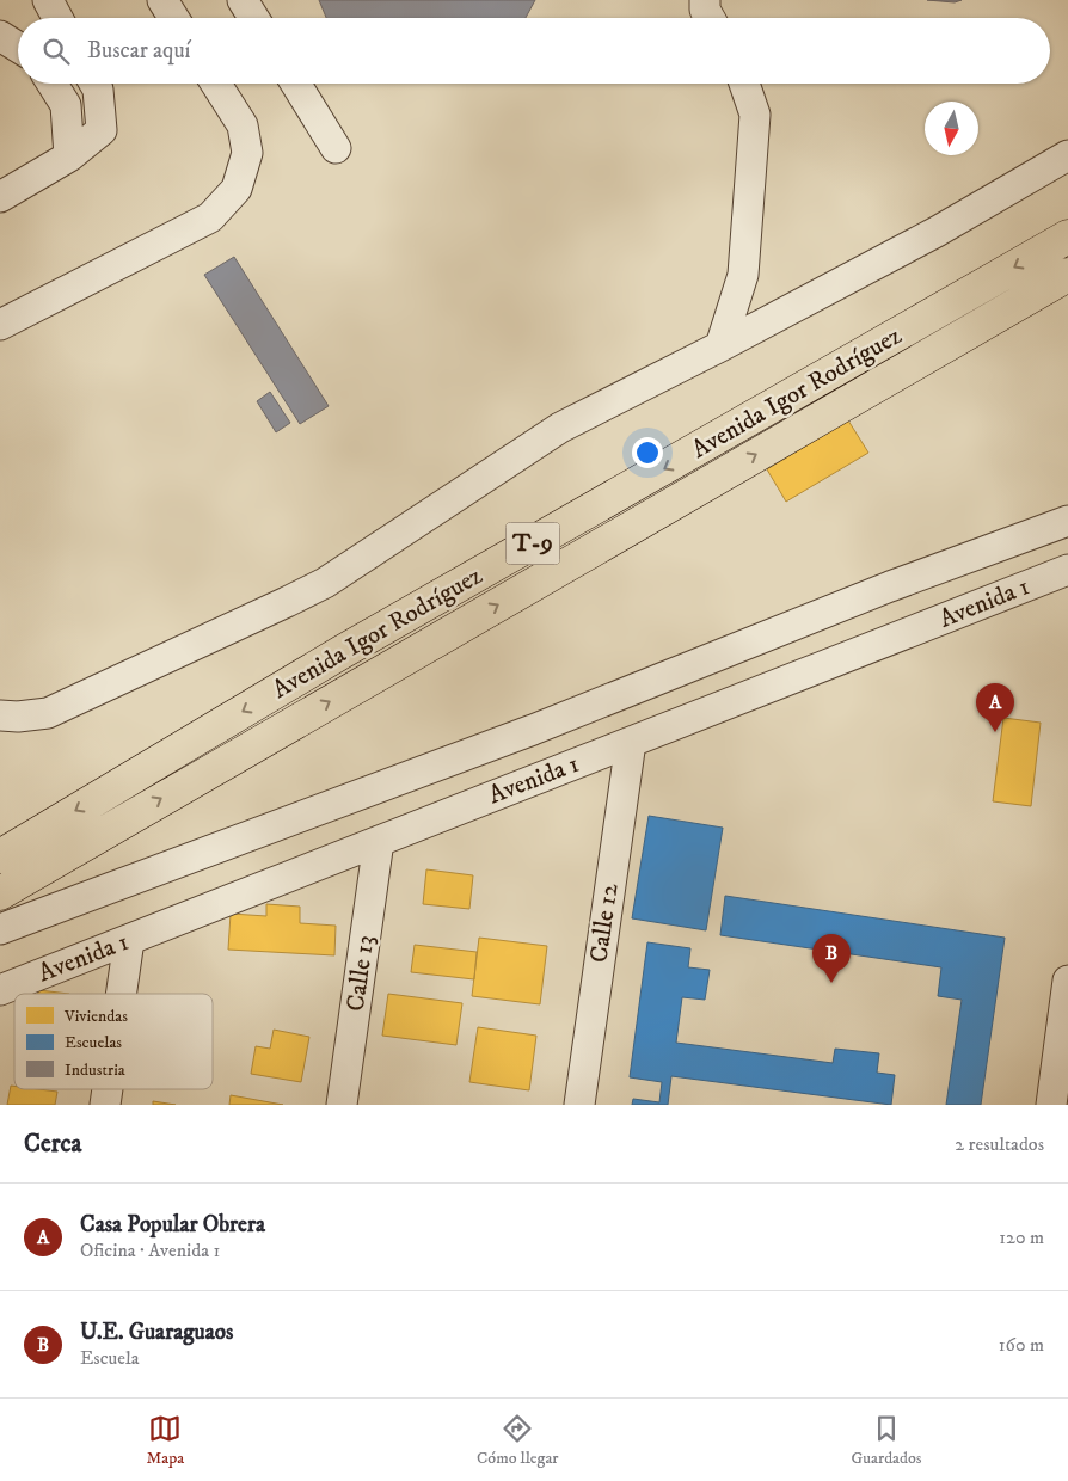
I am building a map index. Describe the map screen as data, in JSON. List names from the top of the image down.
{
  "streets": {
    "highway": ["Avenida Igor Rodríguez", "T-9"],
    "street": ["Avenida 1", "Calle 12", "Calle 13"]
  },
  "crossings": [
    ["Avenida 1", "Calle 12"],
    ["Avenida 1", "Calle 13"]
  ],
  "legend": ["Viviendas", "Escuelas", "Industria"],
  "north": "bottom",
  "page": {
    "search": "Buscar aquí",
    "pins": ["A", "B"],
    "heading": ["Cerca", "2 resultados"],
    "list": [
      {
        "mark": "A",
        "name": "Casa Popular Obrera",
        "note": "Oficina · Avenida 1",
        "value": "120 m"
      },
      {
        "mark": "B",
        "name": "U.E. Guaraguaos",
        "note": "Escuela",
        "value": "160 m"
      }
    ],
    "nav": ["Mapa", "Cómo llegar", "Guardados"]
  }
}
